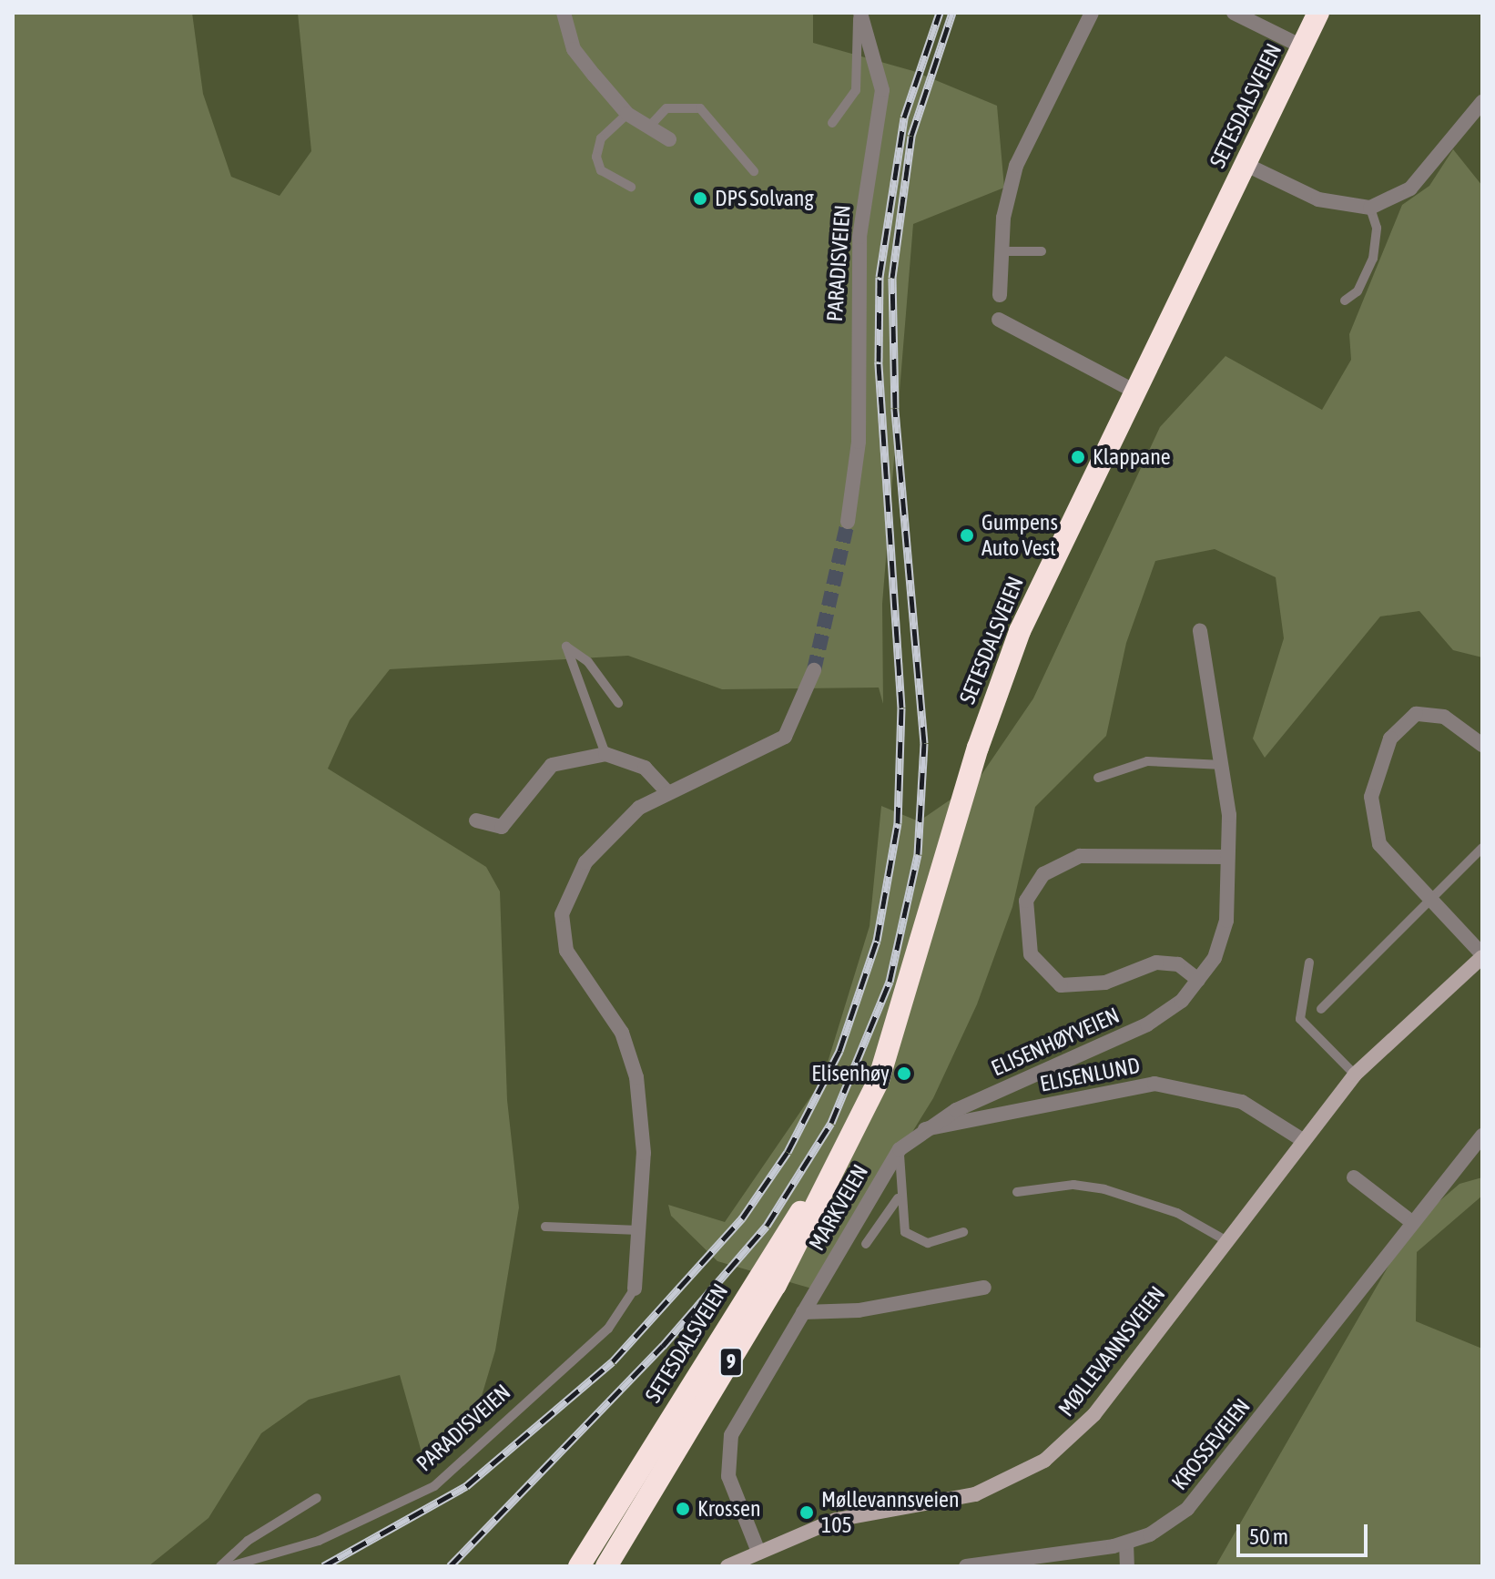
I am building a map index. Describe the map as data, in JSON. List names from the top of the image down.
{
  "streets": {
    "highway": ["SETESDALSVEIEN", "9"],
    "main road": ["MØLLEVANNSVEIEN"],
    "street": [
      "PARADISVEIEN",
      "ELISENHØYVEIEN",
      "ELISENLUND",
      "MARKVEIEN",
      "KROSSEVEIEN"
    ]
  },
  "crossings": [
    ["ELISENHØYVEIEN", "ELISENLUND"],
    ["ELISENHØYVEIEN", "MARKVEIEN"],
    ["ELISENLUND", "MARKVEIEN"],
    ["ELISENLUND", "MØLLEVANNSVEIEN"],
    ["MARKVEIEN", "MØLLEVANNSVEIEN"]
  ],
  "places": [
    "DPS Solvang",
    "Klappane",
    "Gumpens Auto Vest",
    "Elisenhøy",
    "Krossen",
    "Møllevannsveien 105"
  ],
  "scale_bar": "50 m"
}
